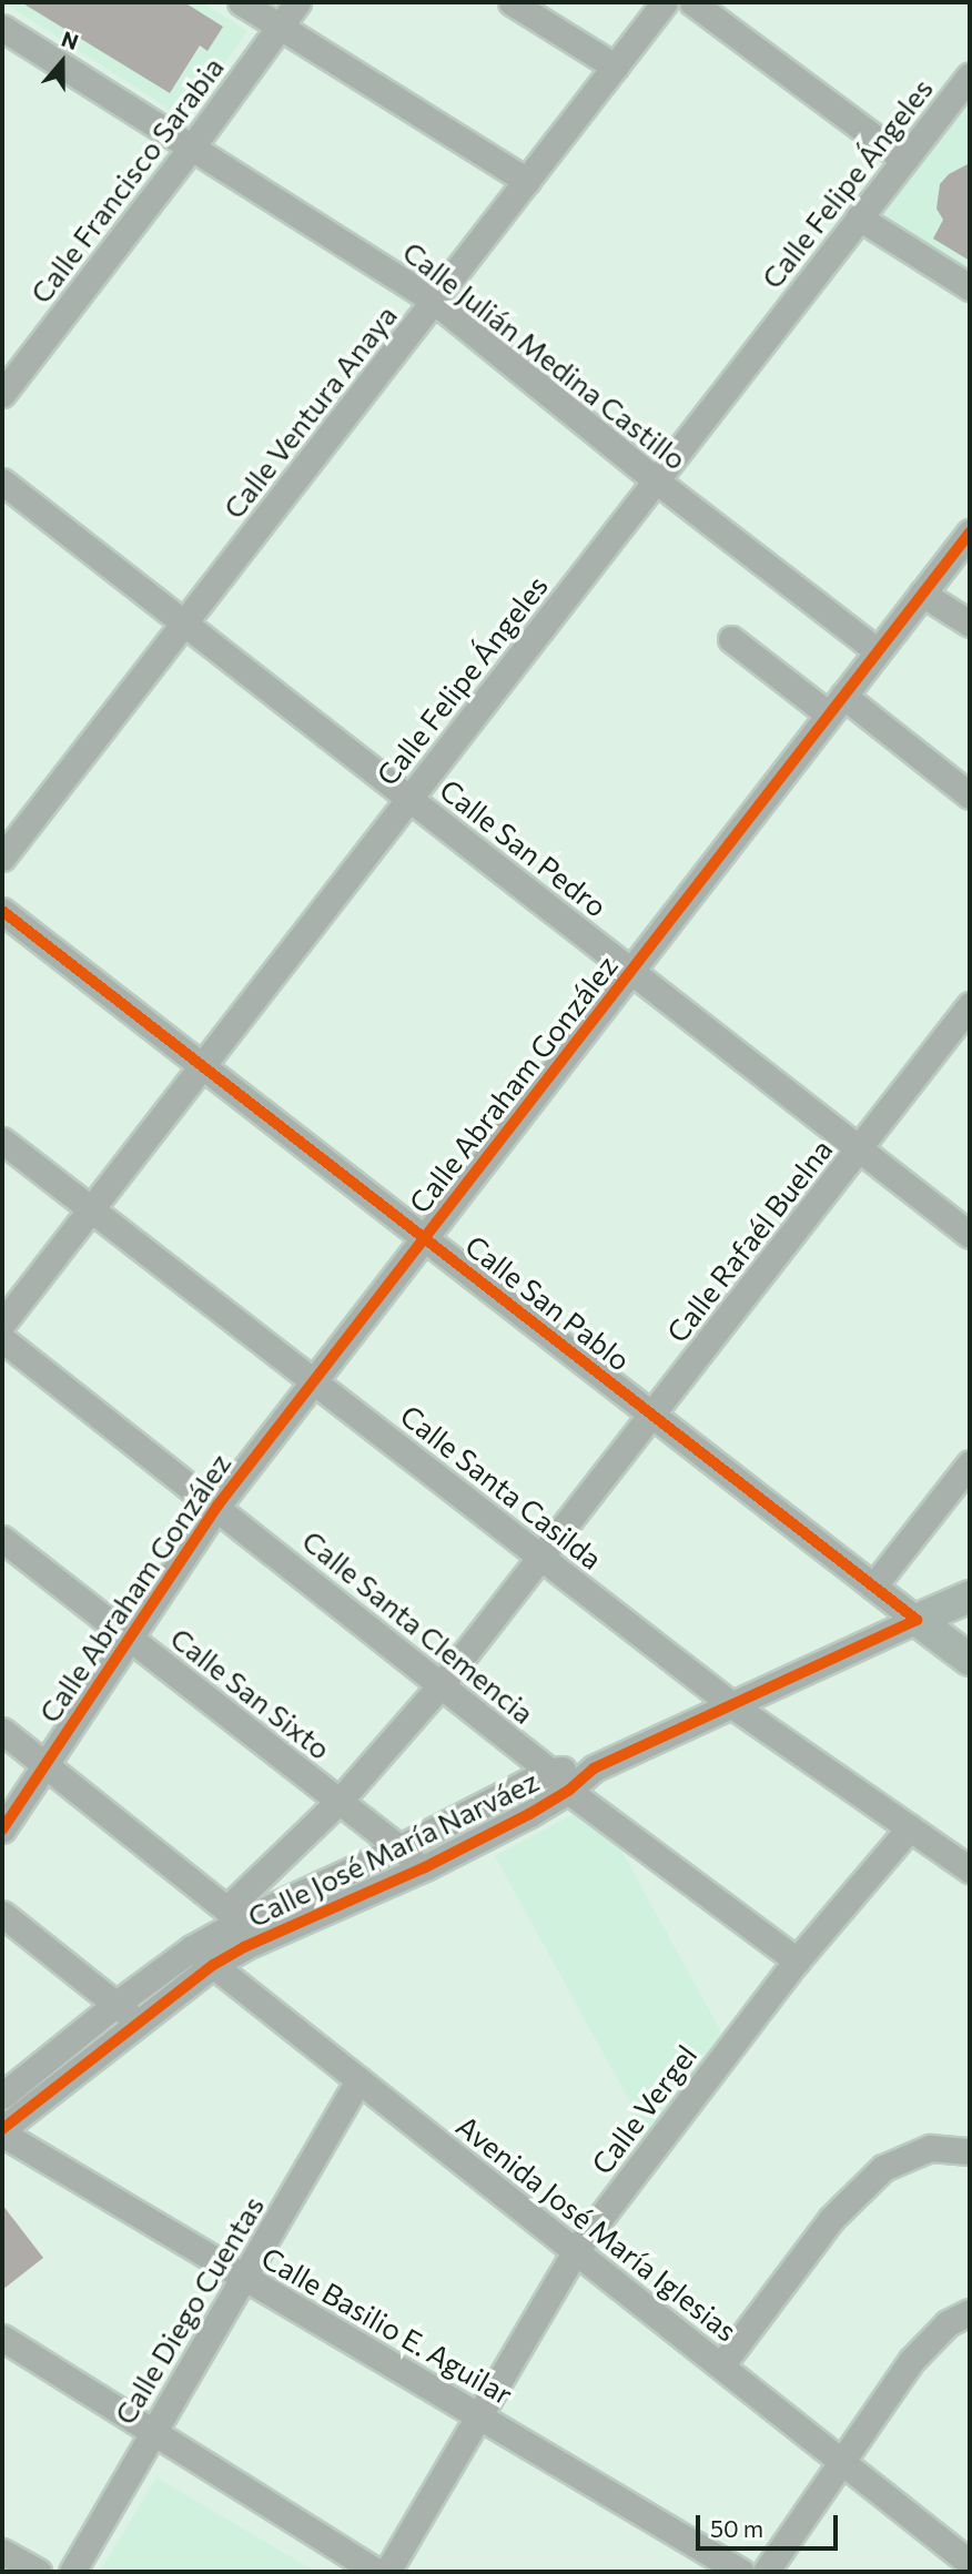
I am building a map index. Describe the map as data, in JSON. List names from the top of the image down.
{
  "streets": {
    "main road": ["Calle San Pablo", "Calle José María Narváez"],
    "street": [
      "Calle Francisco Sarabia",
      "Calle Felipe Ángeles",
      "Calle Julián Medina Castillo",
      "Calle Ventura Anaya",
      "Calle San Pedro",
      "Calle Abraham González",
      "Calle Rafaél Buelna",
      "Calle Santa Casilda",
      "Calle Santa Clemencia",
      "Calle San Sixto",
      "Calle Vergel",
      "Avenida José María Iglesias",
      "Calle Diego Cuentas",
      "Calle Basilio E. Aguilar"
    ]
  },
  "crossings": [
    ["Calle Francisco Sarabia", "Calle Julián Medina Castillo"],
    ["Calle Felipe Ángeles", "Calle Julián Medina Castillo"],
    ["Calle Felipe Ángeles", "Calle San Pedro"],
    ["Calle Felipe Ángeles", "Calle San Pablo"],
    ["Calle Felipe Ángeles", "Calle Santa Casilda"],
    ["Calle Julián Medina Castillo", "Calle Ventura Anaya"],
    ["Calle Julián Medina Castillo", "Calle Abraham González"],
    ["Calle Ventura Anaya", "Calle San Pedro"],
    ["Calle San Pedro", "Calle Abraham González"],
    ["Calle San Pedro", "Calle Rafaél Buelna"],
    ["Calle Abraham González", "Calle San Pablo"],
    ["Calle Abraham González", "Calle Santa Casilda"],
    ["Calle Abraham González", "Calle Santa Clemencia"],
    ["Calle Abraham González", "Calle San Sixto"],
    ["Calle Rafaél Buelna", "Calle San Pablo"],
    ["Calle Rafaél Buelna", "Calle Santa Casilda"],
    ["Calle Rafaél Buelna", "Calle Santa Clemencia"],
    ["Calle Rafaél Buelna", "Calle San Sixto"],
    ["Calle Rafaél Buelna", "Calle José María Narváez"],
    ["Calle San Pablo", "Calle José María Narváez"],
    ["Calle Santa Casilda", "Calle José María Narváez"],
    ["Calle Santa Casilda", "Calle Vergel"],
    ["Calle Santa Clemencia", "Calle José María Narváez"],
    ["Calle Santa Clemencia", "Calle Vergel"],
    ["Calle San Sixto", "Calle José María Narváez"],
    ["Calle José María Narváez", "Avenida José María Iglesias"],
    ["Calle José María Narváez", "Calle Basilio E. Aguilar"],
    ["Calle Vergel", "Avenida José María Iglesias"],
    ["Calle Vergel", "Calle Basilio E. Aguilar"],
    ["Avenida José María Iglesias", "Calle Diego Cuentas"],
    ["Calle Diego Cuentas", "Calle Basilio E. Aguilar"]
  ],
  "scale_bar": "50 m",
  "north": "top"
}
